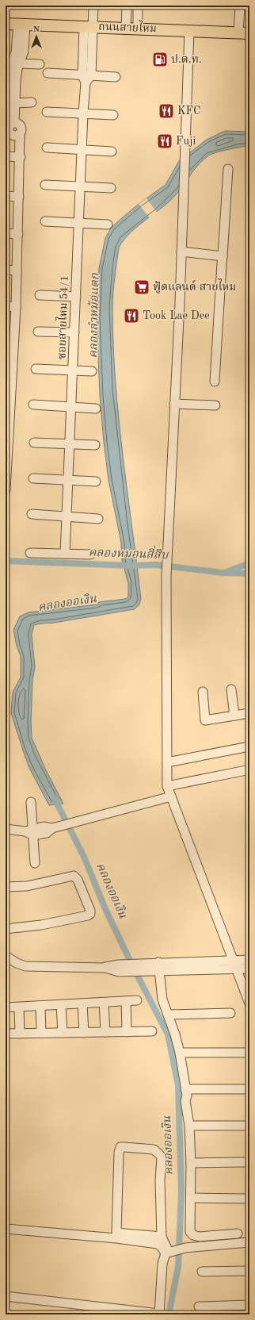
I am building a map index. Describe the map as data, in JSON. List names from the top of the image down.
{
  "streets": {
    "main road": ["ถนนสายไหม"],
    "street": ["ซอยสายไหม 54/1"]
  },
  "crossings": [
    ["ถนนสายไหม", "ซอยสายไหม 54/1"]
  ],
  "water": ["คลองลำหม้อแตก", "คลองหมอนสี่สิบ", "คลองออเงิน"],
  "places": {
    "fuel station": ["ป.ต.ท."],
    "restaurant": ["KFC", "Fuji", "Took Lae Dee"],
    "supermarket": ["ฟู้ดแลนด์ สายไหม"]
  },
  "north": "top"
}
